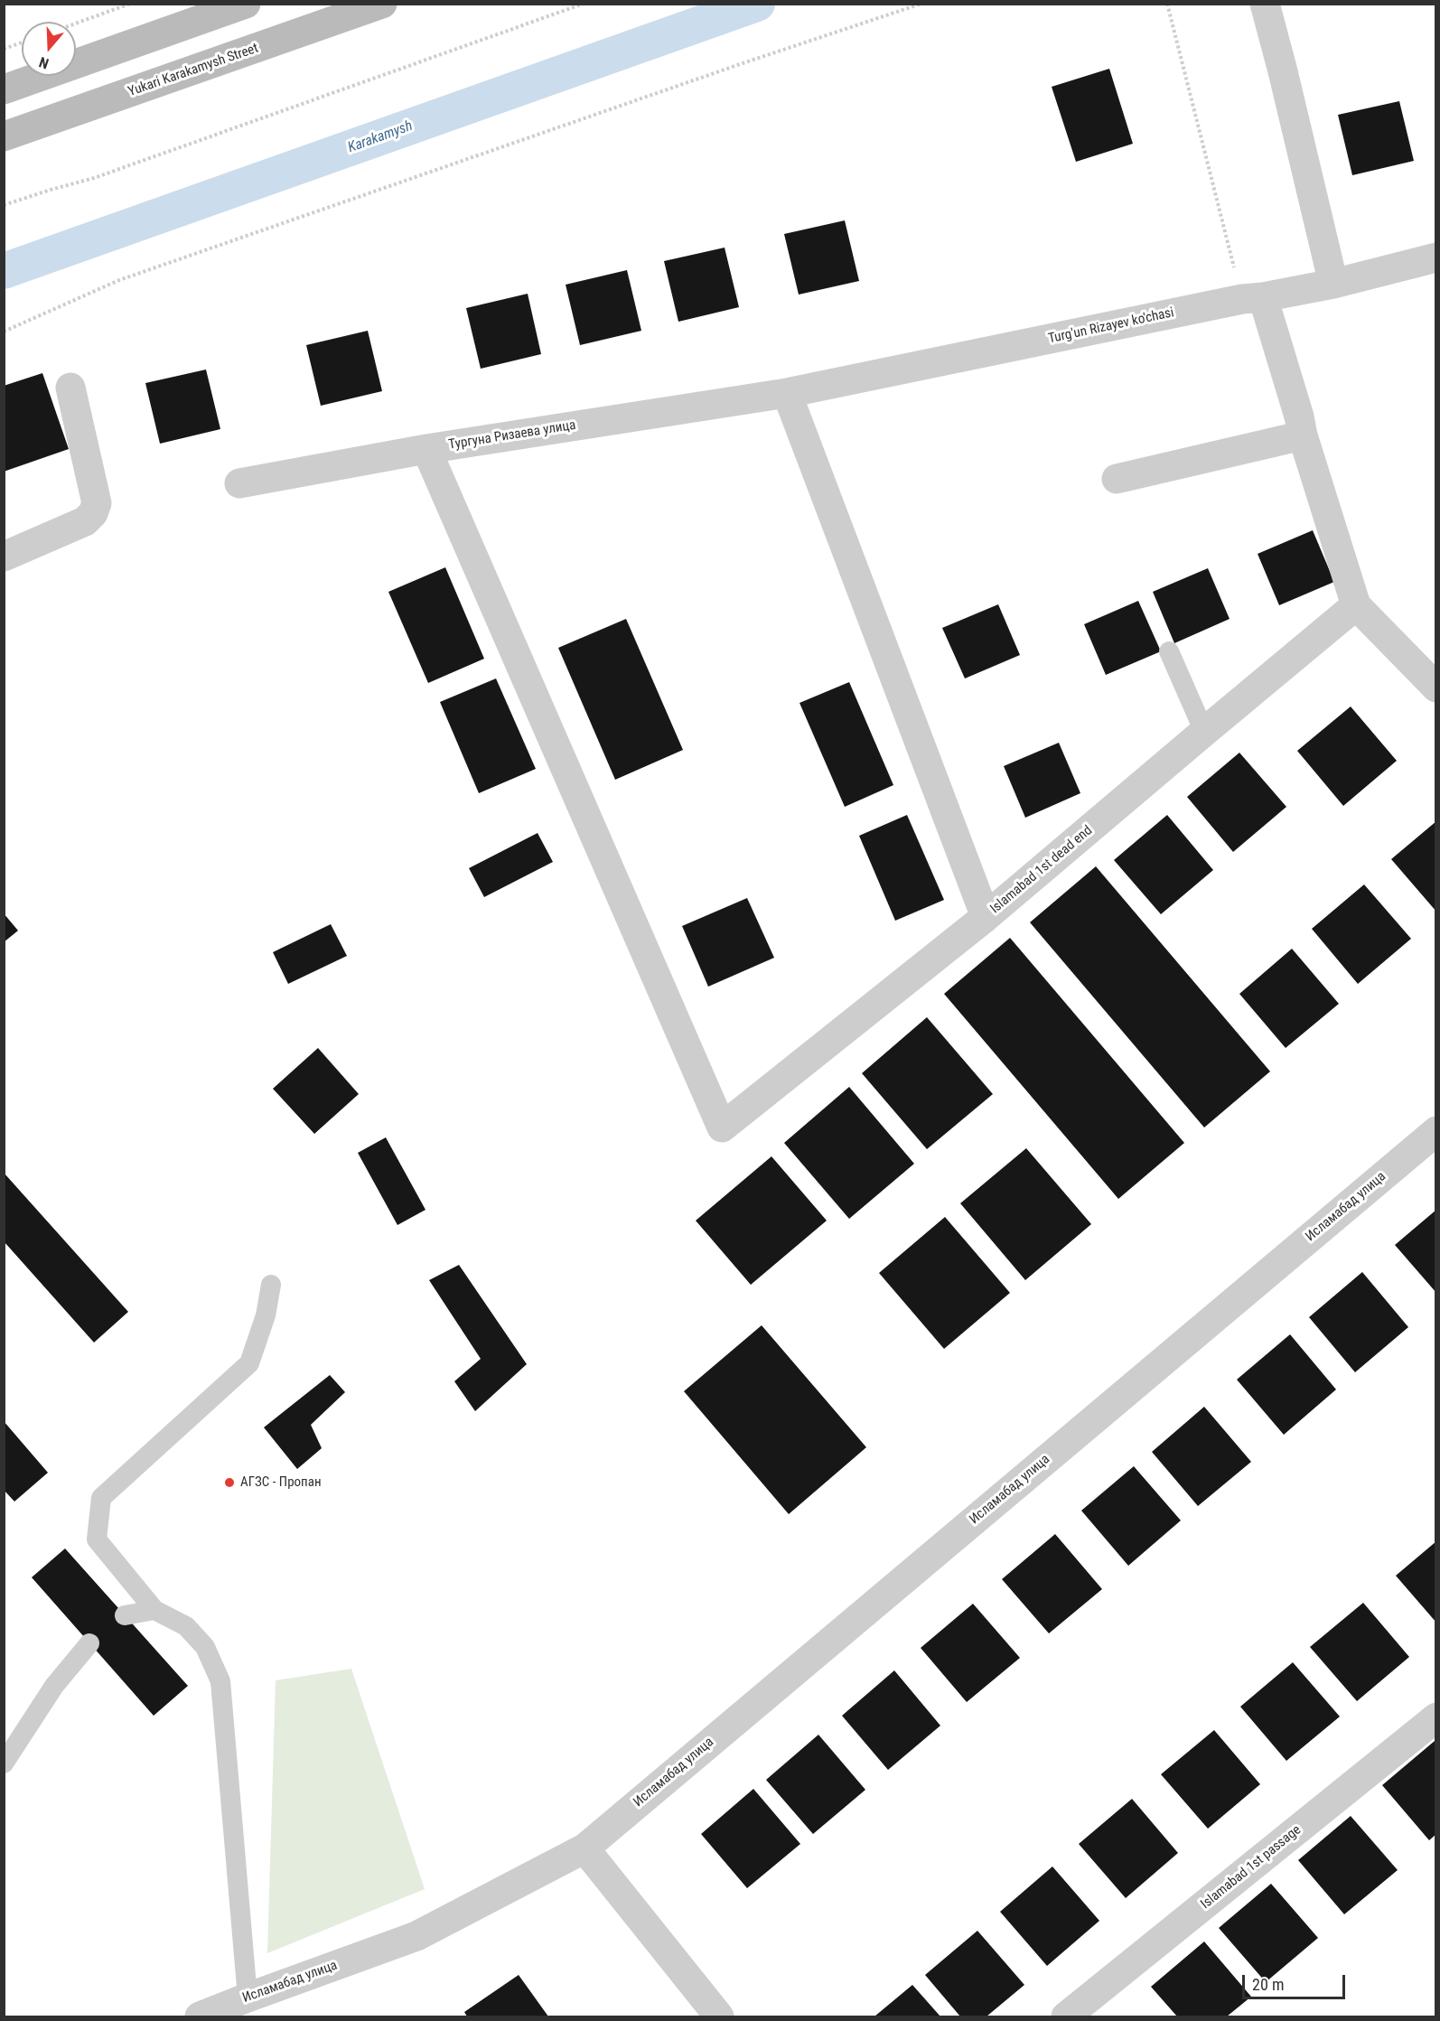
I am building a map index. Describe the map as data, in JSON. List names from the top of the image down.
{
  "streets": {
    "main road": ["Yukari Karakamysh Street"],
    "street": [
      "Turg'un Rizayev ko'chasi",
      "Тургуна Ризаева улица",
      "Islamabad 1st dead end",
      "Исламабад улица",
      "Islamabad 1st passage"
    ]
  },
  "crossings": [
    ["Turg'un Rizayev ko'chasi", "Тургуна Ризаева улица"],
    ["Тургуна Ризаева улица", "Islamabad 1st dead end"]
  ],
  "water": ["Karakamysh"],
  "places": ["АГЗС - Пропан"],
  "scale_bar": "20 m",
  "north": "bottom"
}
